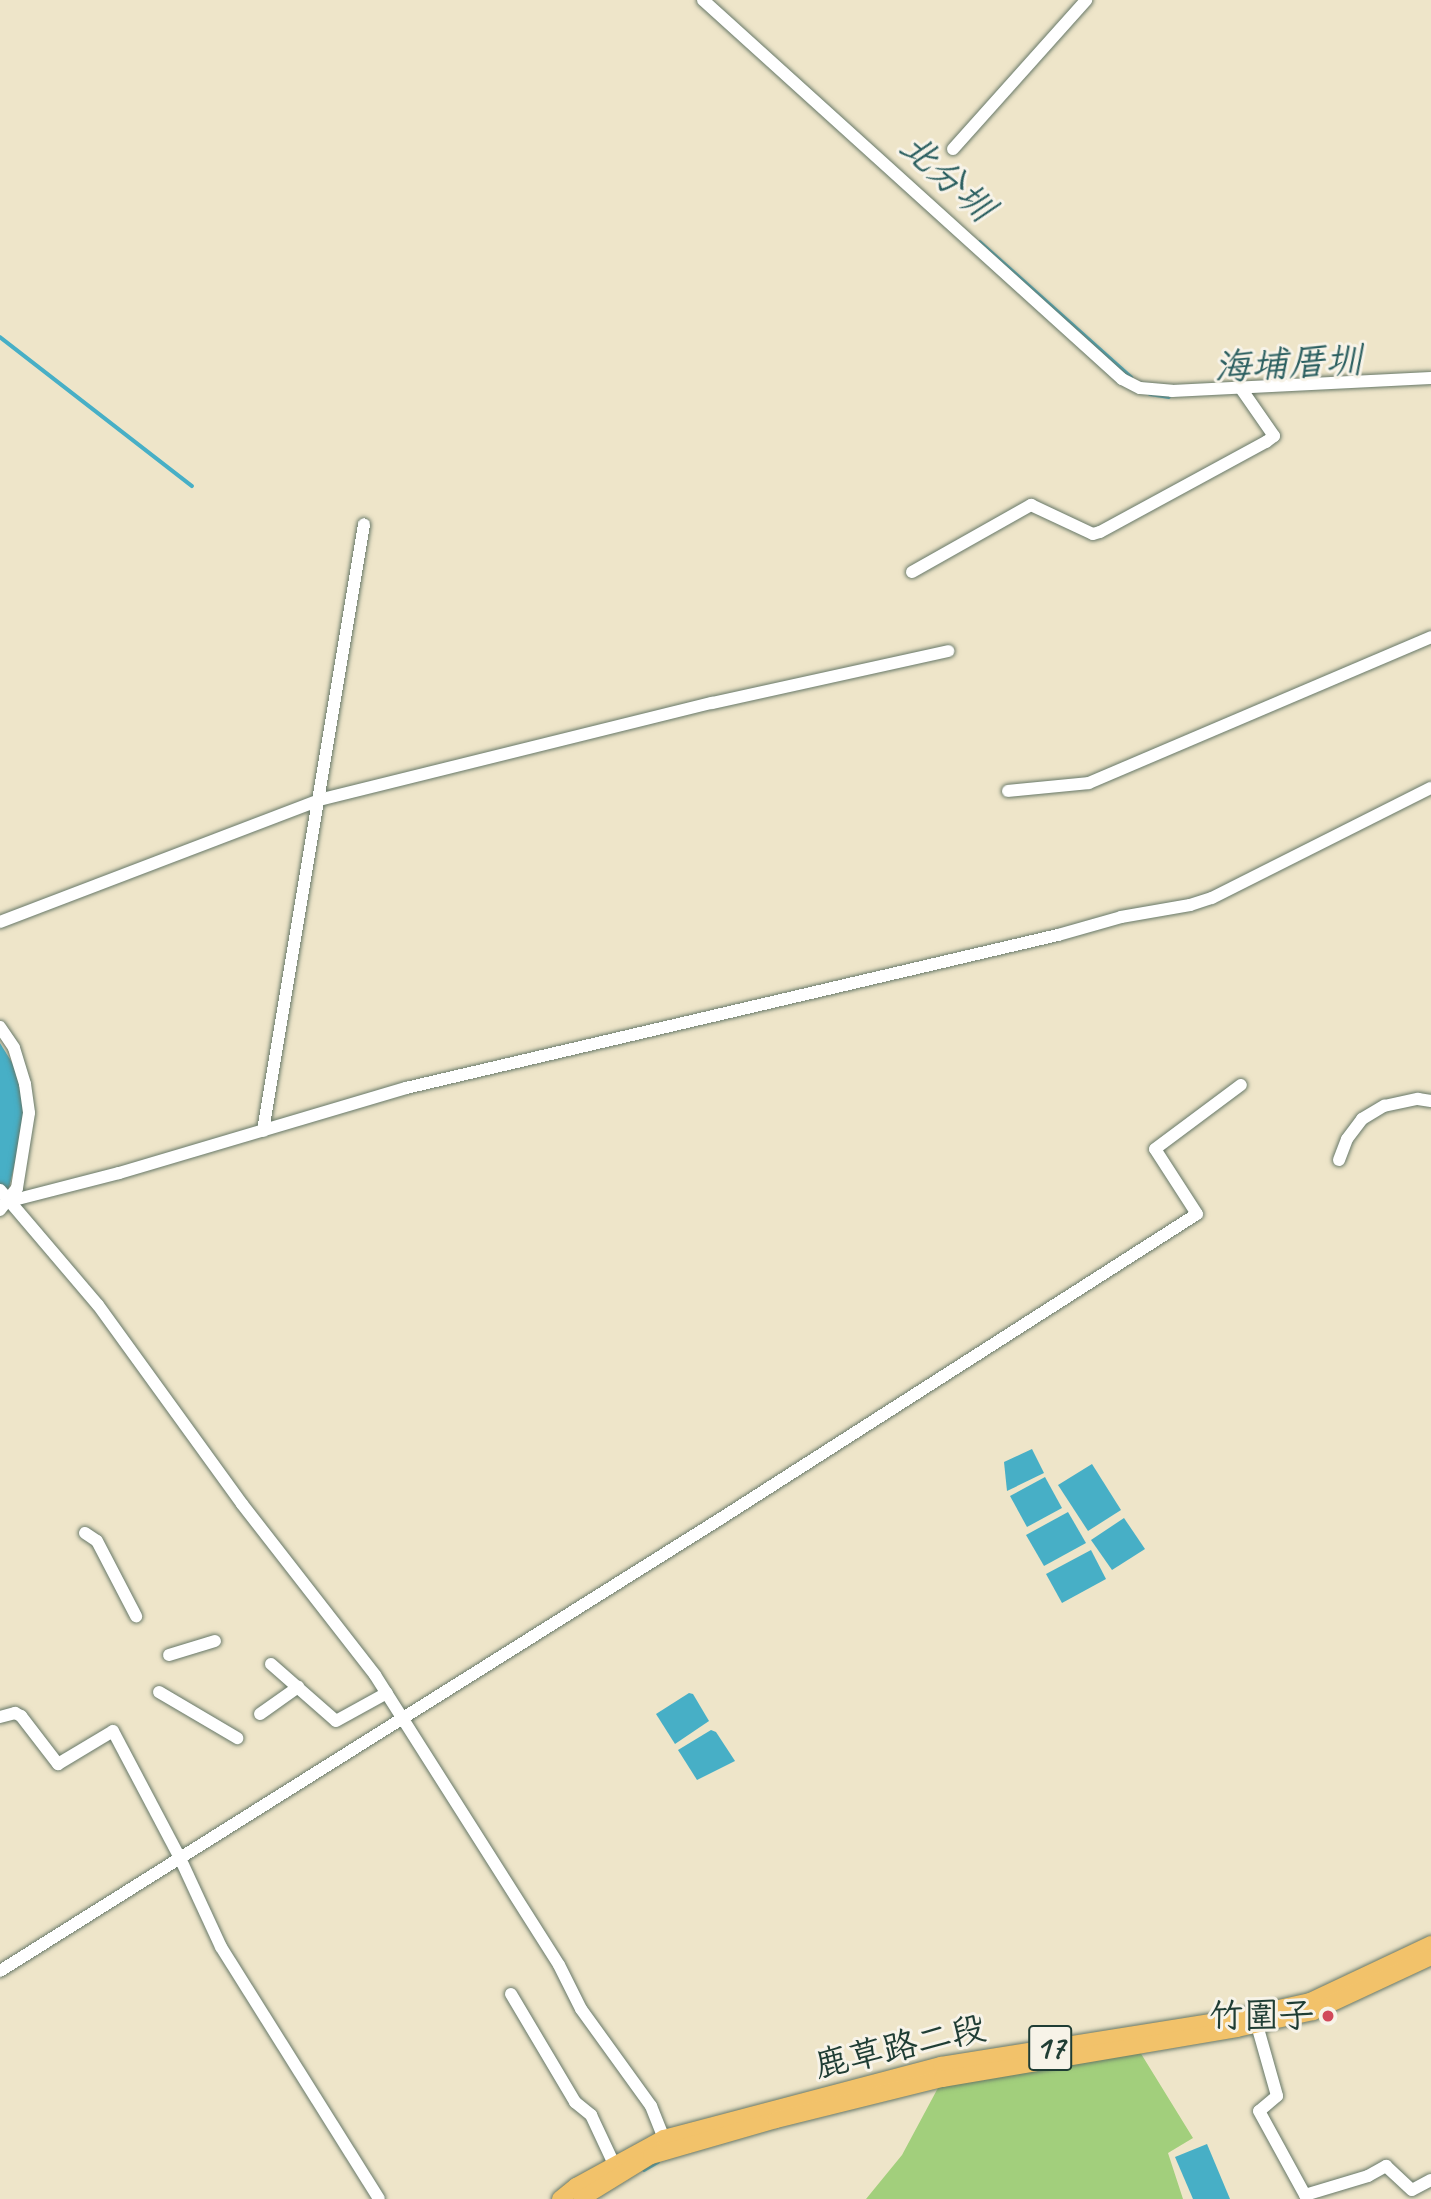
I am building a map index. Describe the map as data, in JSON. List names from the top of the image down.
{
  "streets": {
    "main road": ["鹿草路二段", "17"]
  },
  "crossings": [
    ["鹿草路二段", "17"]
  ],
  "water": ["北分圳", "海埔厝圳"],
  "places": ["竹圍子"]
}
